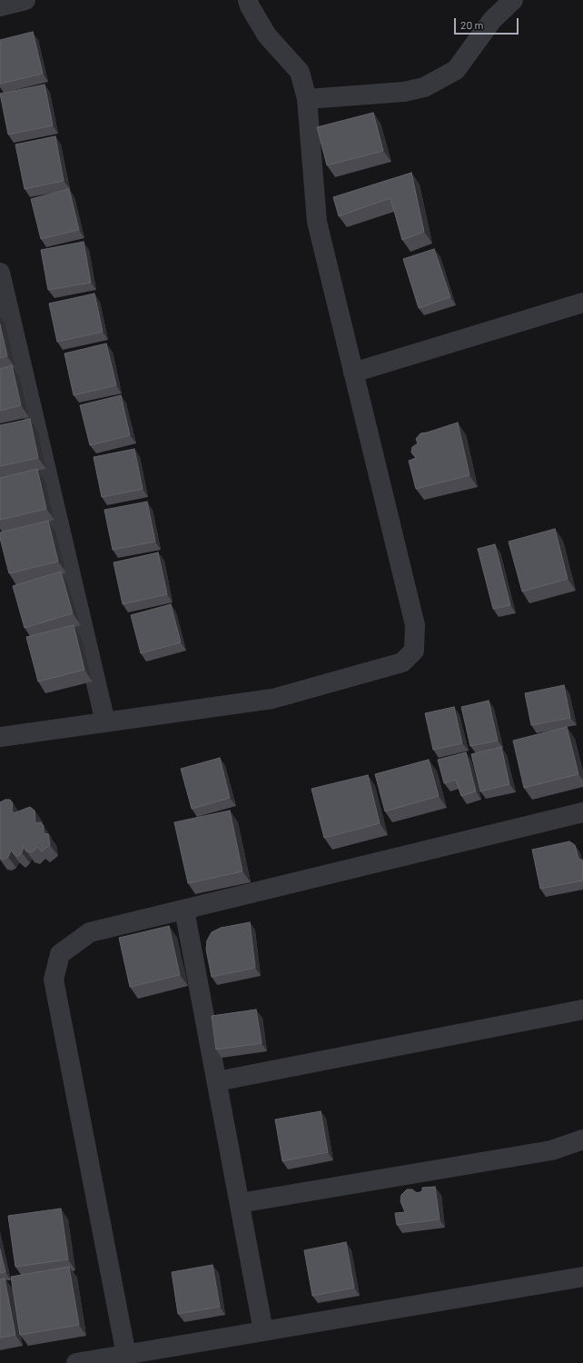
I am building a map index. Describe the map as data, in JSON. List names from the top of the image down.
{
  "scale_bar": "20 m"
}
